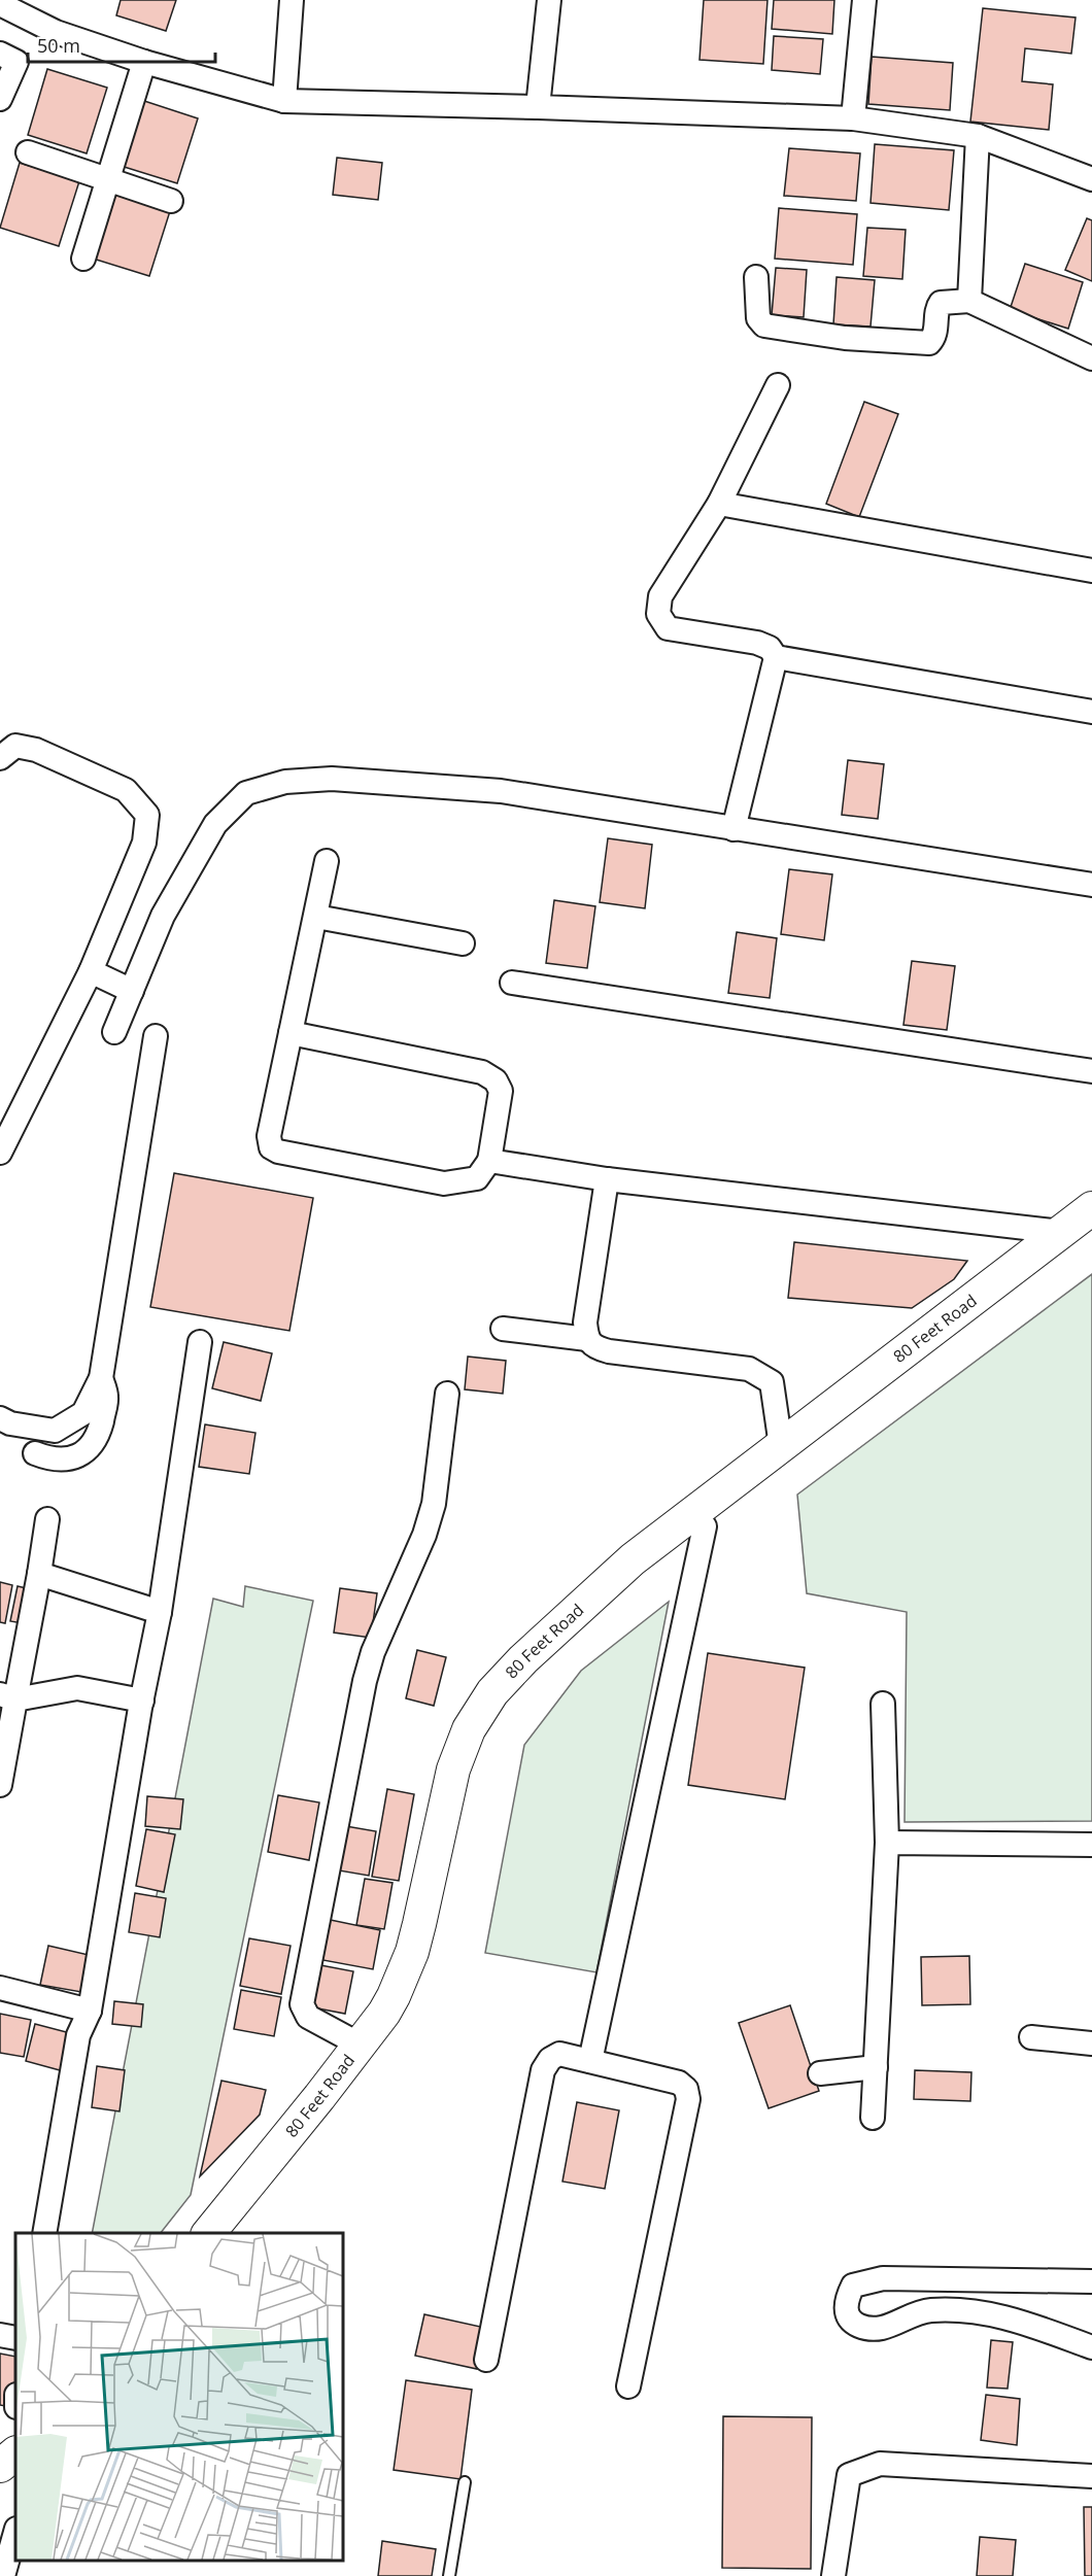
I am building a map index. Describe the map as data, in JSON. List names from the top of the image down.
{
  "streets": {
    "main road": ["80 Feet Road"]
  },
  "scale_bar": "50 m"
}
